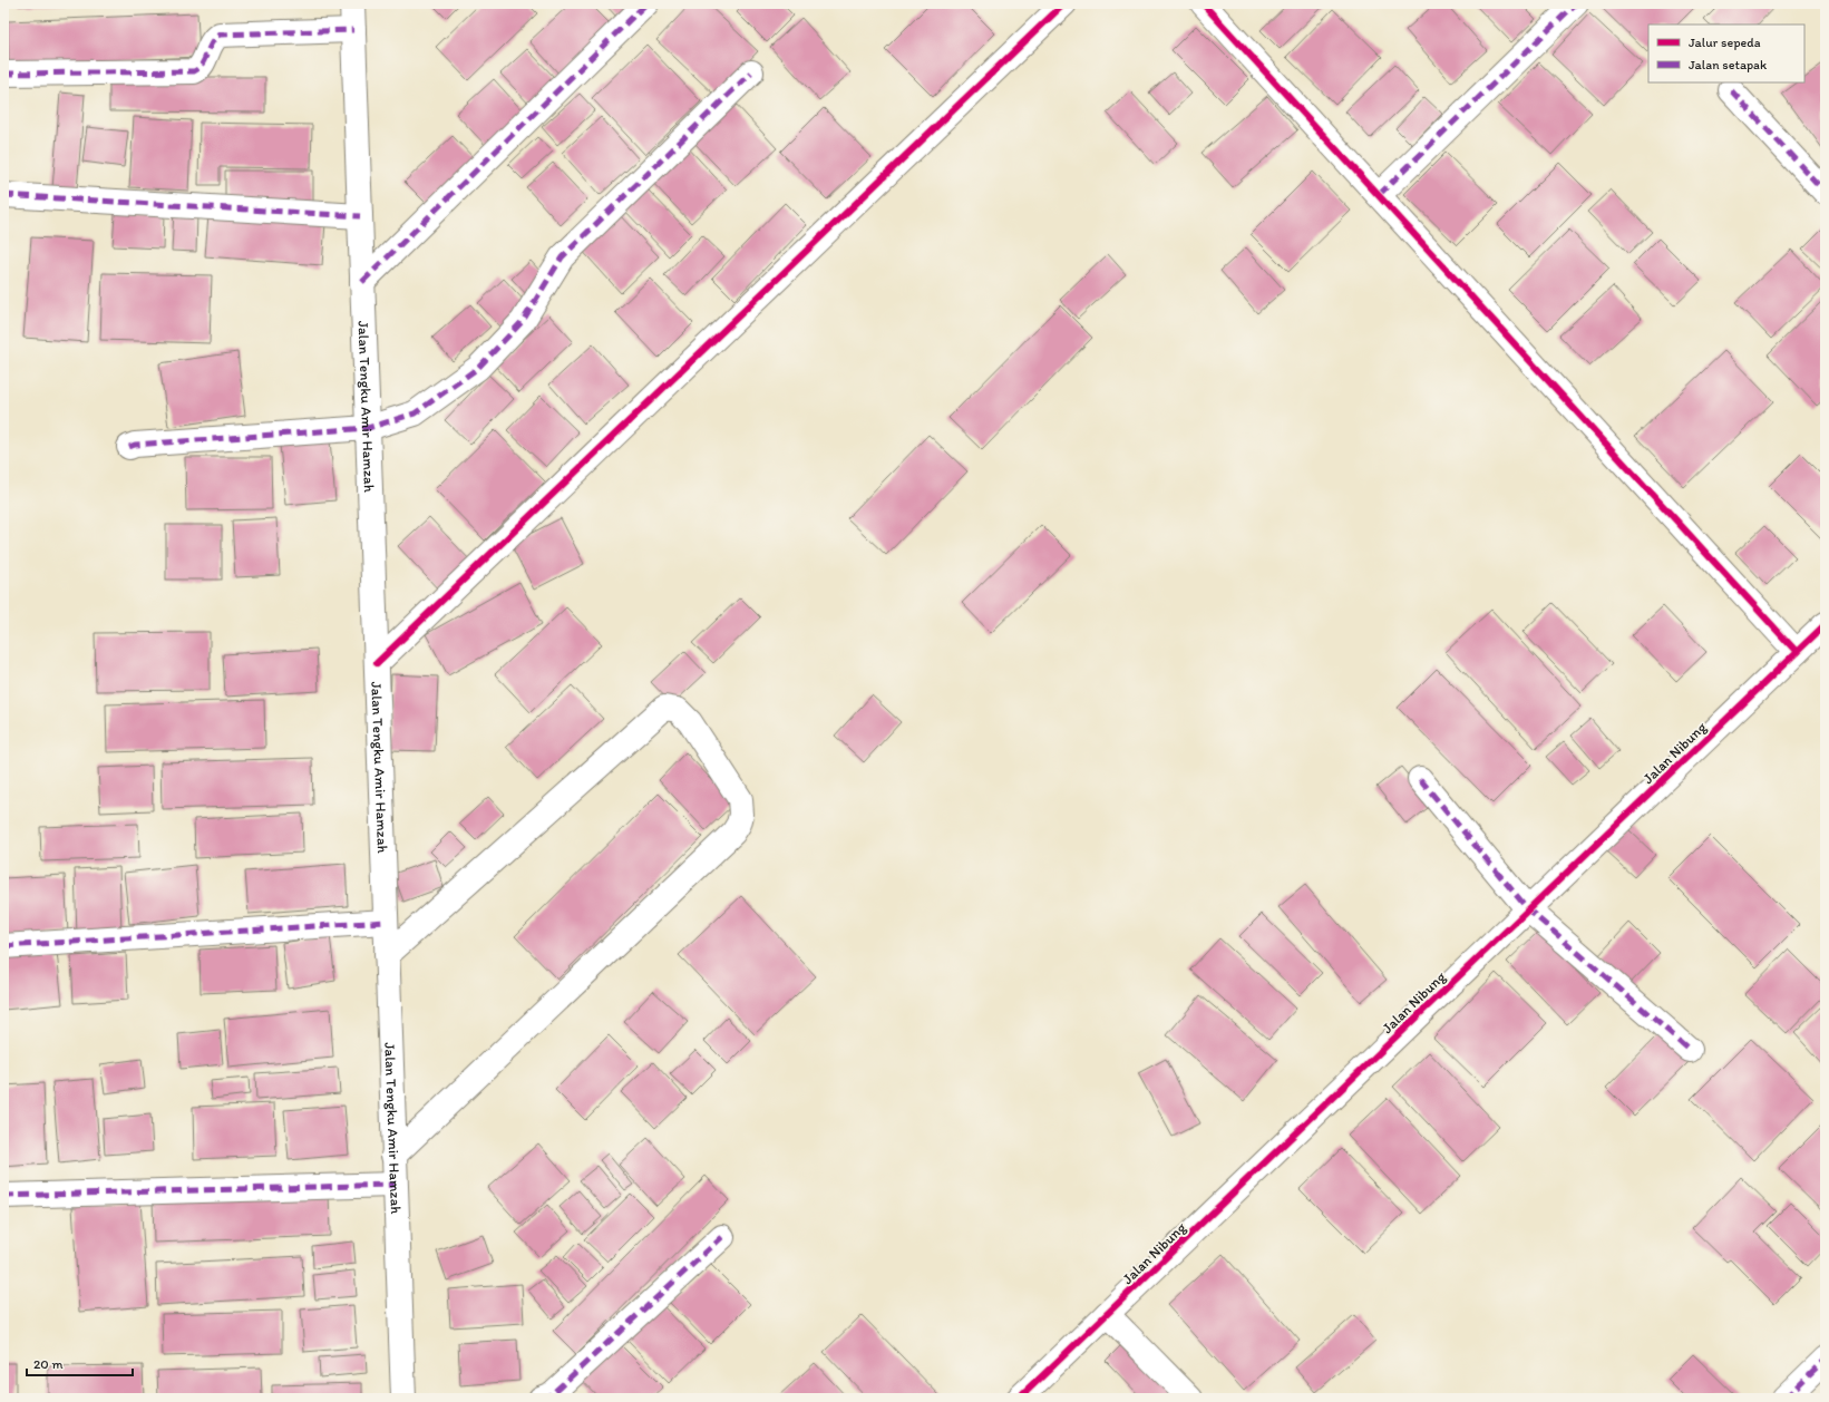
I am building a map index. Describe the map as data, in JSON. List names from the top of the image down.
{
  "streets": {
    "street": ["Jalan Tengku Amir Hamzah", "Jalan Nibung"]
  },
  "legend": ["Jalur sepeda", "Jalan setapak"],
  "scale_bar": "20 m"
}
